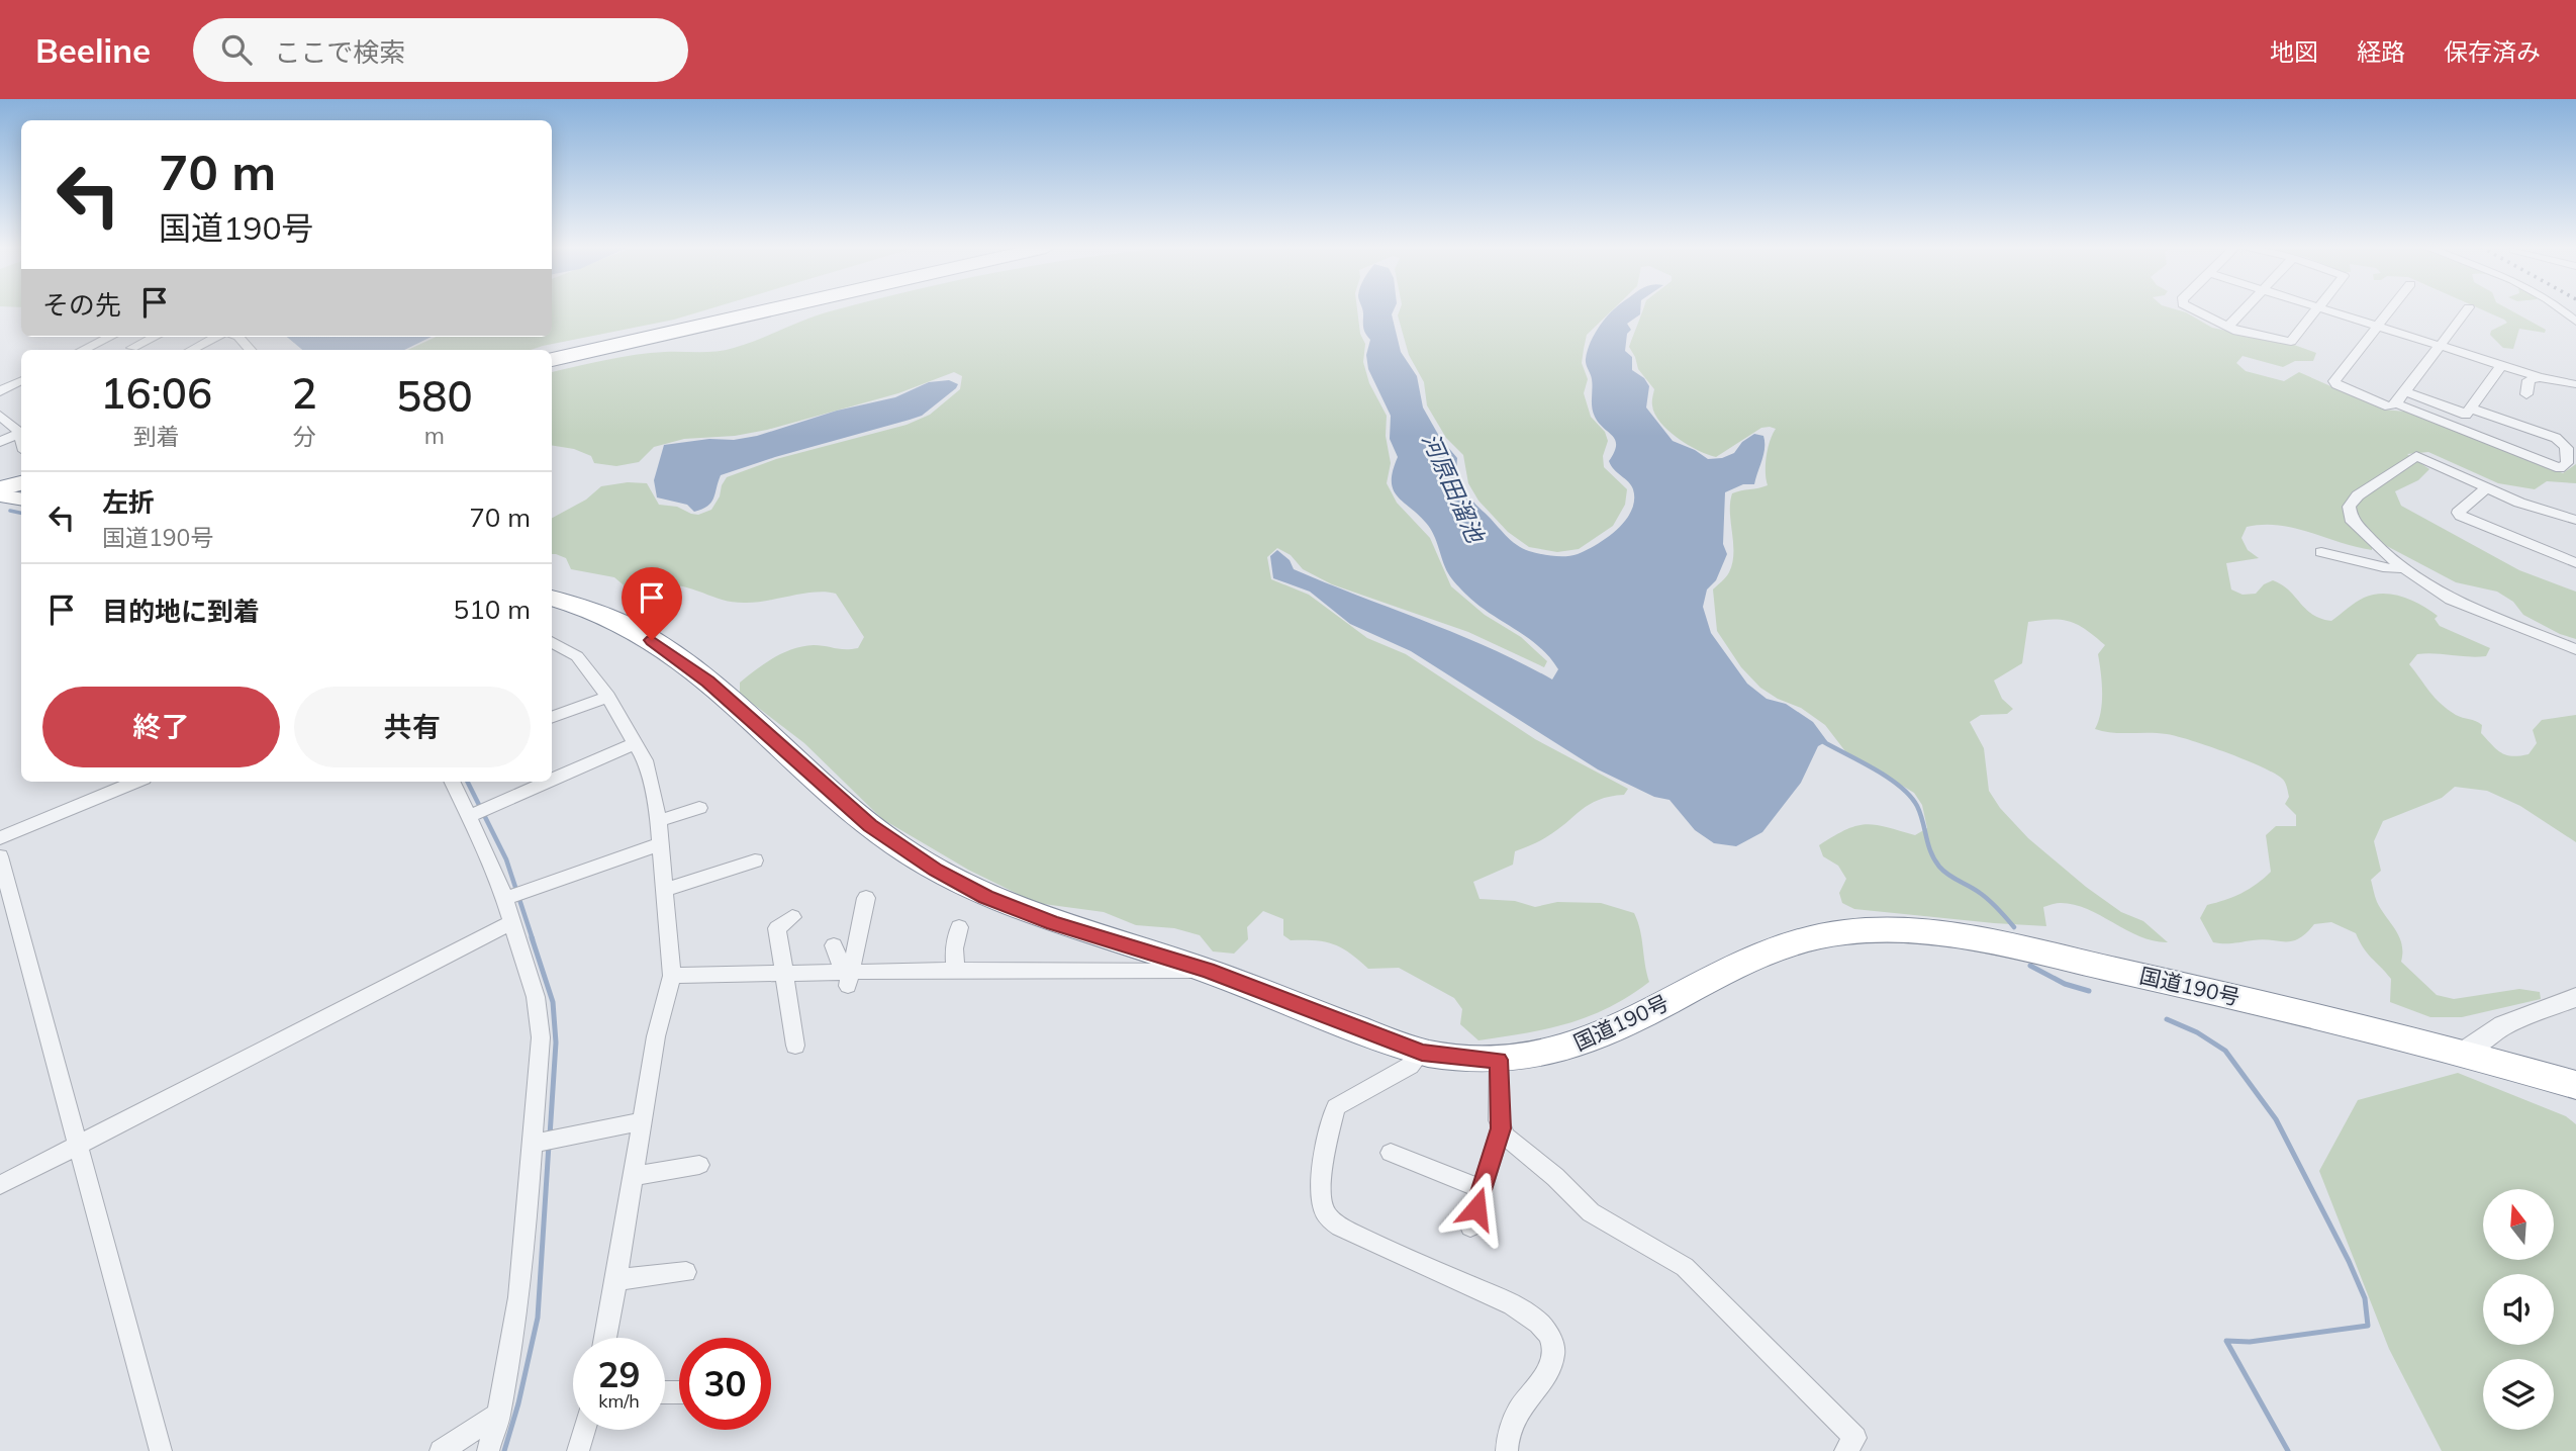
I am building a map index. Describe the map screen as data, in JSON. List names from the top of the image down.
{
  "streets": {
    "highway": ["国道190号"]
  },
  "water": ["河原田溜池"],
  "north": "top",
  "page": {
    "header": "Beeline",
    "search": "ここで検索",
    "nav": ["地図", "経路", "保存済み"],
    "turn": ["70 m", "国道190号"],
    "then": "その先",
    "eta": [
      "16:06",
      "到着",
      "2",
      "分",
      "580",
      "m"
    ],
    "list": [
      {
        "name": "左折",
        "note": "国道190号",
        "value": "70 m"
      },
      {
        "name": "目的地に到着",
        "value": "510 m"
      }
    ],
    "buttons": ["終了", "共有"],
    "speed": "29 km/h",
    "limit": "30"
  }
}
